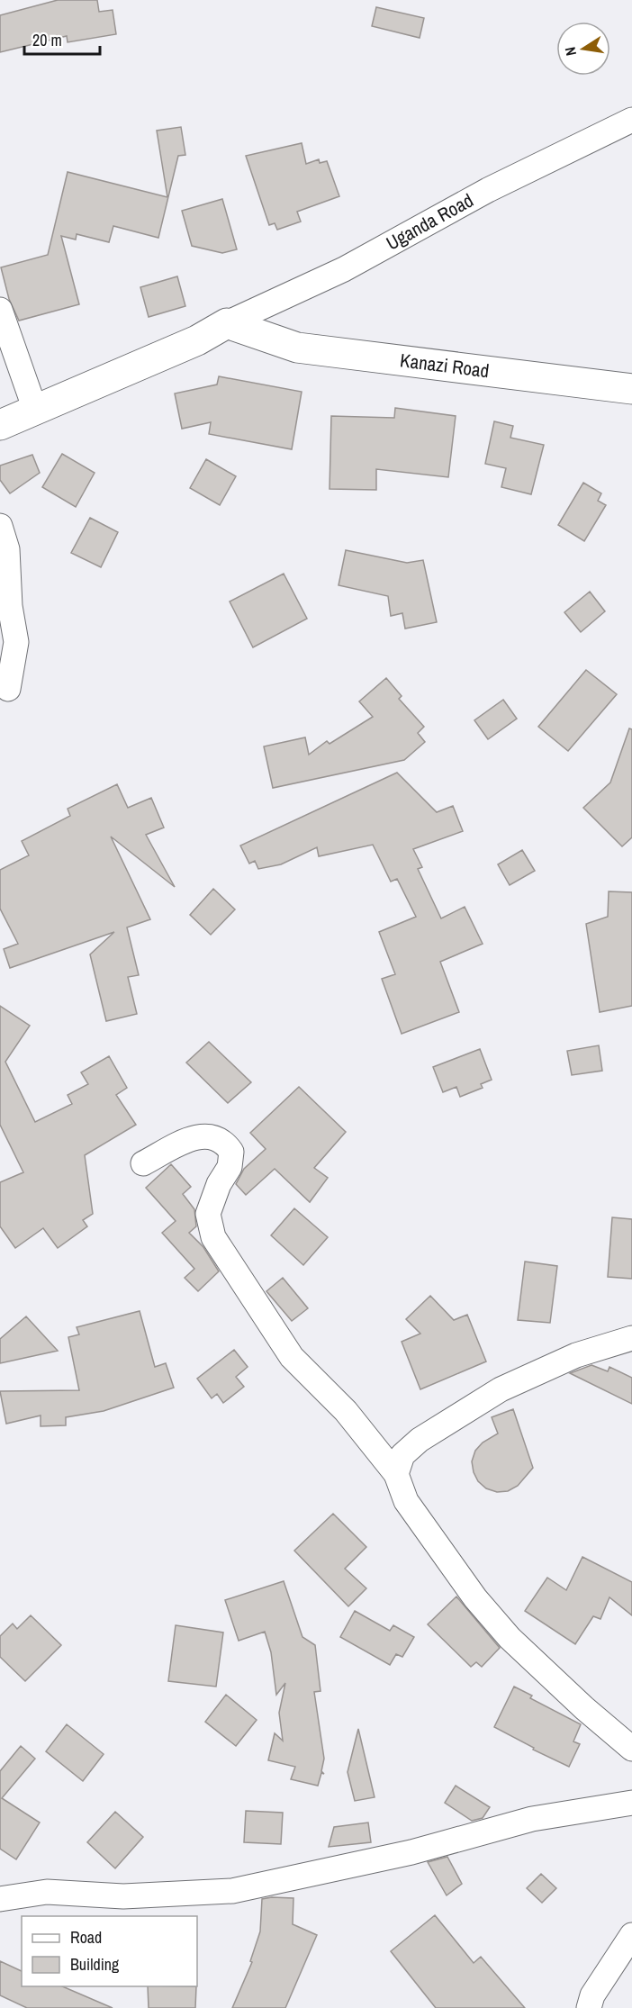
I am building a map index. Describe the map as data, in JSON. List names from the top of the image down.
{
  "streets": {
    "main road": ["Uganda Road", "Kanazi Road"]
  },
  "crossings": [
    ["Uganda Road", "Kanazi Road"]
  ],
  "legend": ["Road", "Building"],
  "scale_bar": "20 m",
  "north": "left"
}
